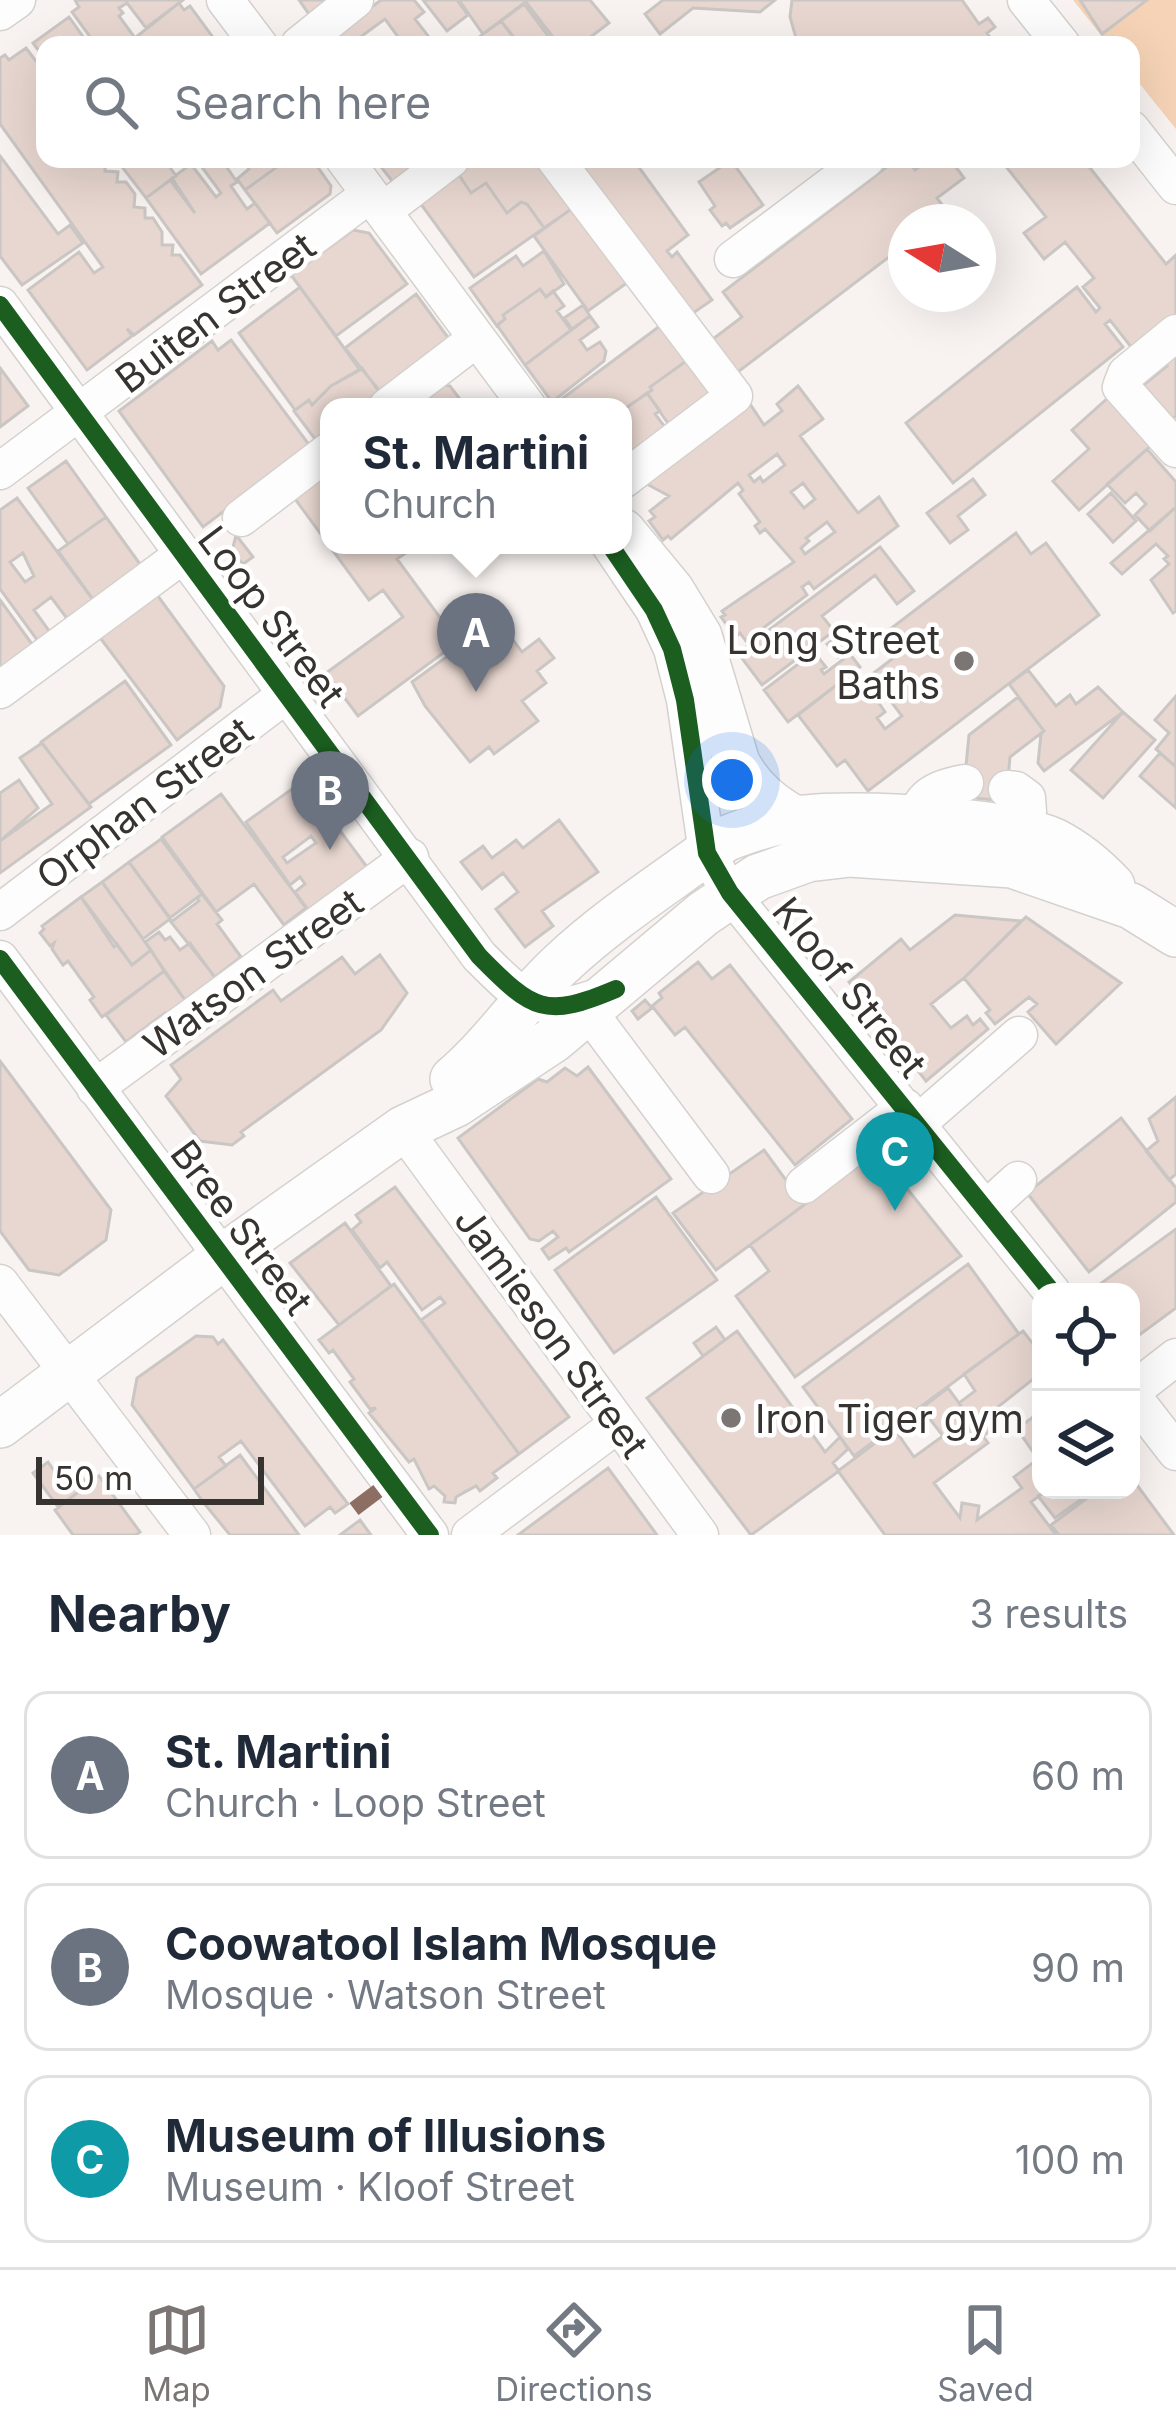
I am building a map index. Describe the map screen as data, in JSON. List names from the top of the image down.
{
  "streets": {
    "street": [
      "Buiten Street",
      "Loop Street",
      "Orphan Street",
      "Watson Street",
      "Kloof Street",
      "Bree Street",
      "Jamieson Street"
    ]
  },
  "crossings": [
    ["Buiten Street", "Loop Street"],
    ["Loop Street", "Orphan Street"],
    ["Loop Street", "Watson Street"],
    ["Watson Street", "Bree Street"]
  ],
  "places": ["Long Street Baths", "Iron Tiger gym"],
  "scale_bar": "50 m",
  "north": "left",
  "page": {
    "search": "Search here",
    "popup": ["St. Martini", "Church"],
    "pins": ["A", "B", "C"],
    "scale": "50 m",
    "heading": ["Nearby", "3 results"],
    "list": [
      {
        "mark": "A",
        "name": "St. Martini",
        "note": "Church · Loop Street",
        "value": "60 m"
      },
      {
        "mark": "B",
        "name": "Coowatool Islam Mosque",
        "note": "Mosque · Watson Street",
        "value": "90 m"
      },
      {
        "mark": "C",
        "name": "Museum of Illusions",
        "note": "Museum · Kloof Street",
        "value": "100 m"
      }
    ],
    "nav": ["Map", "Directions", "Saved"]
  }
}
